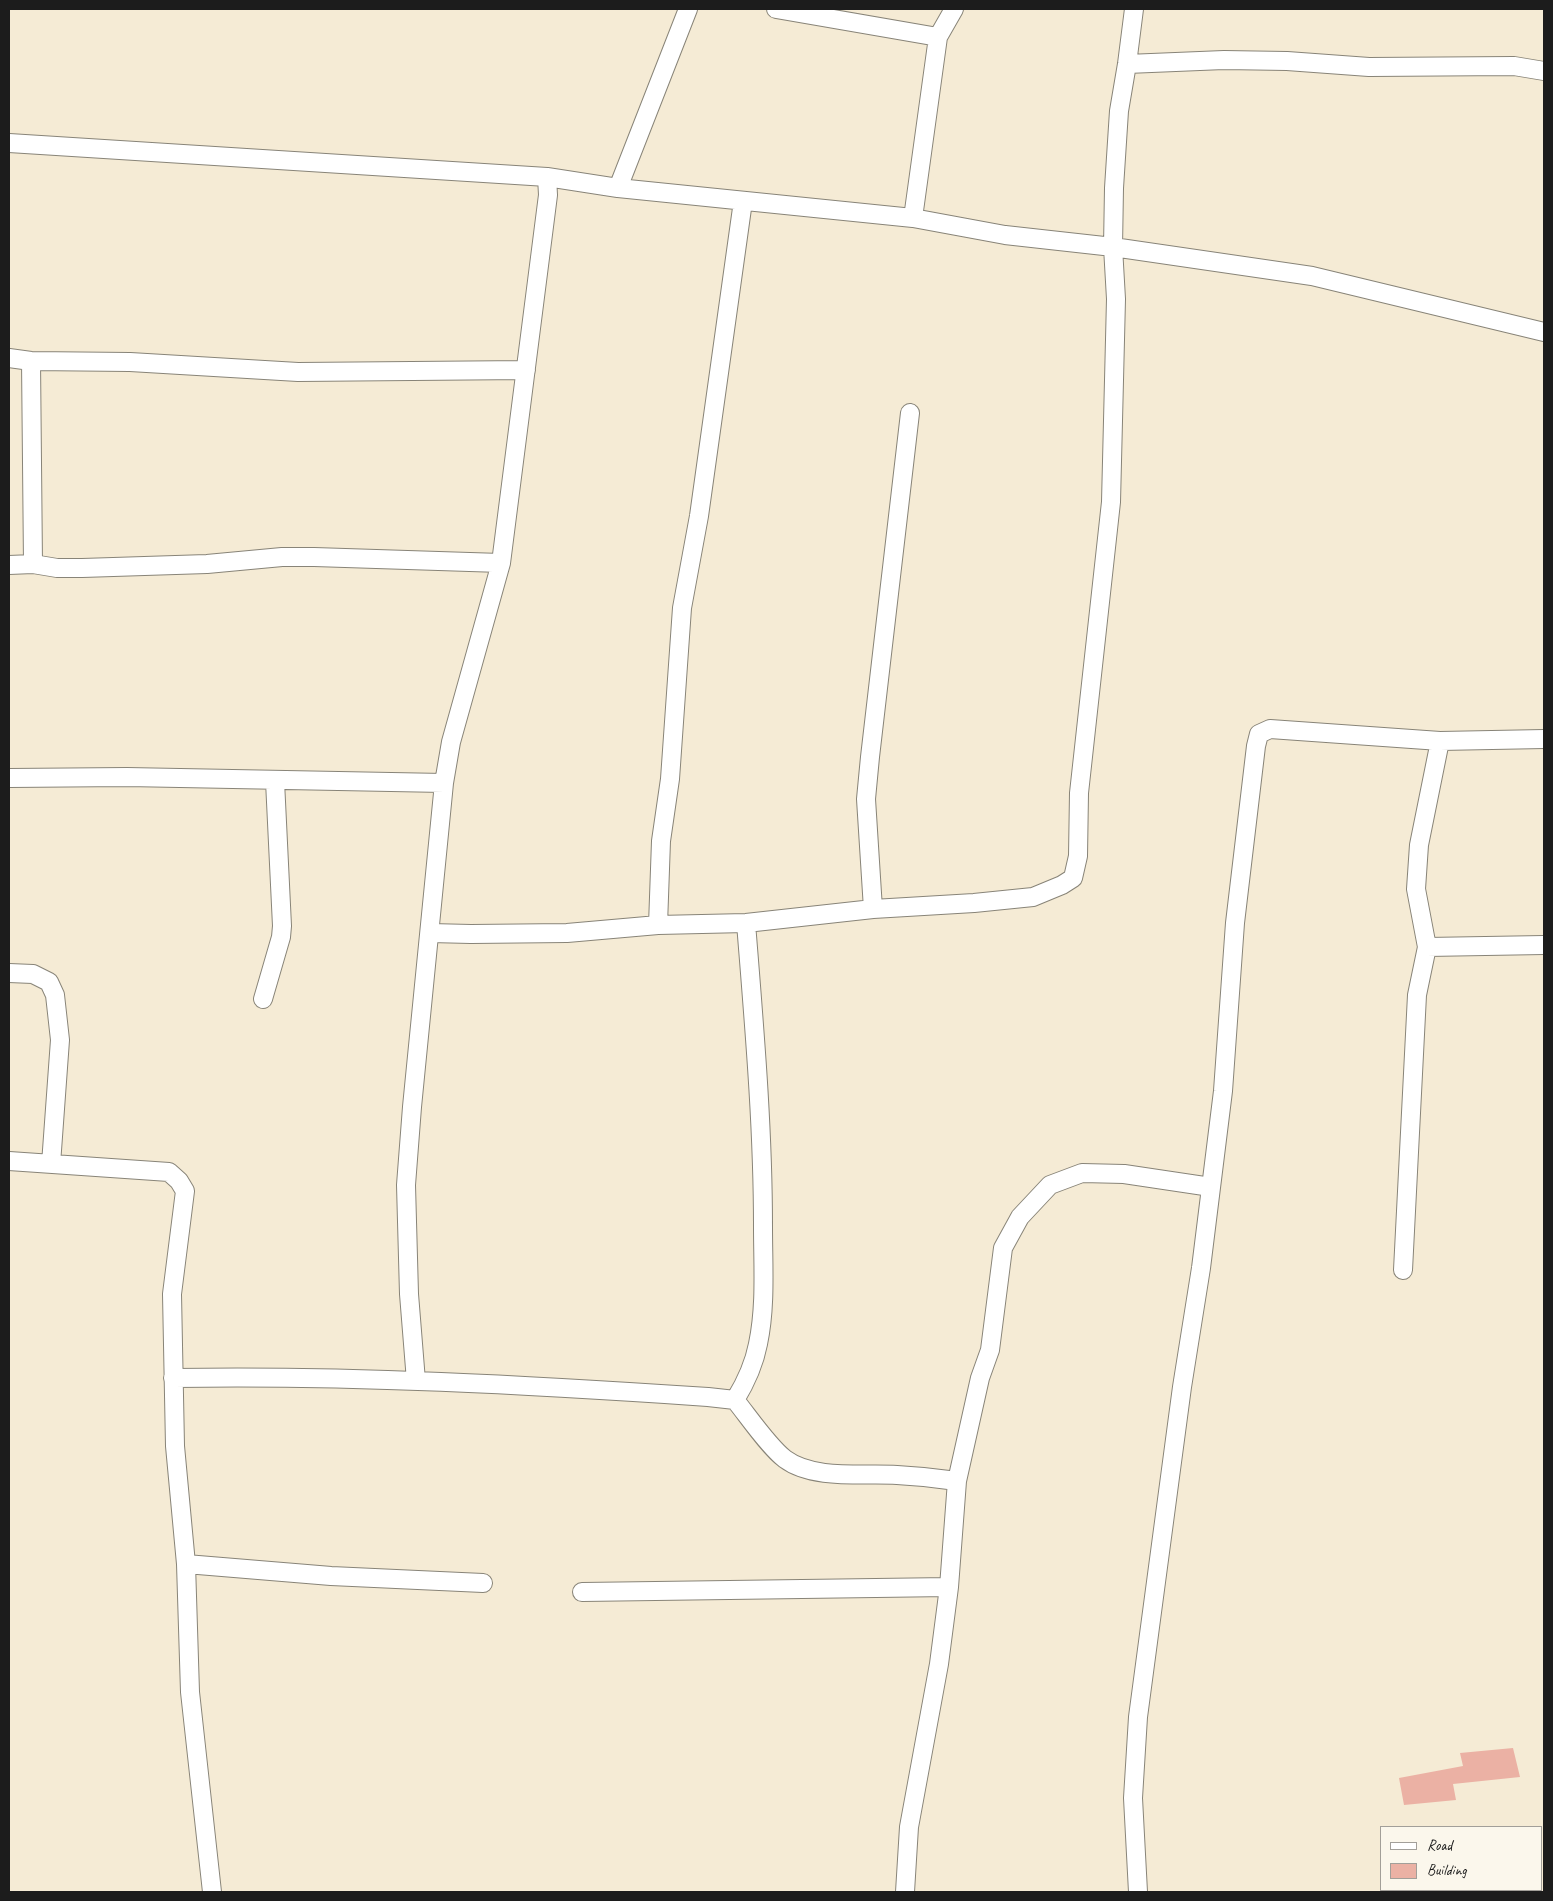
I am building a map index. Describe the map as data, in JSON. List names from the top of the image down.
{
  "legend": ["Road", "Building"]
}
